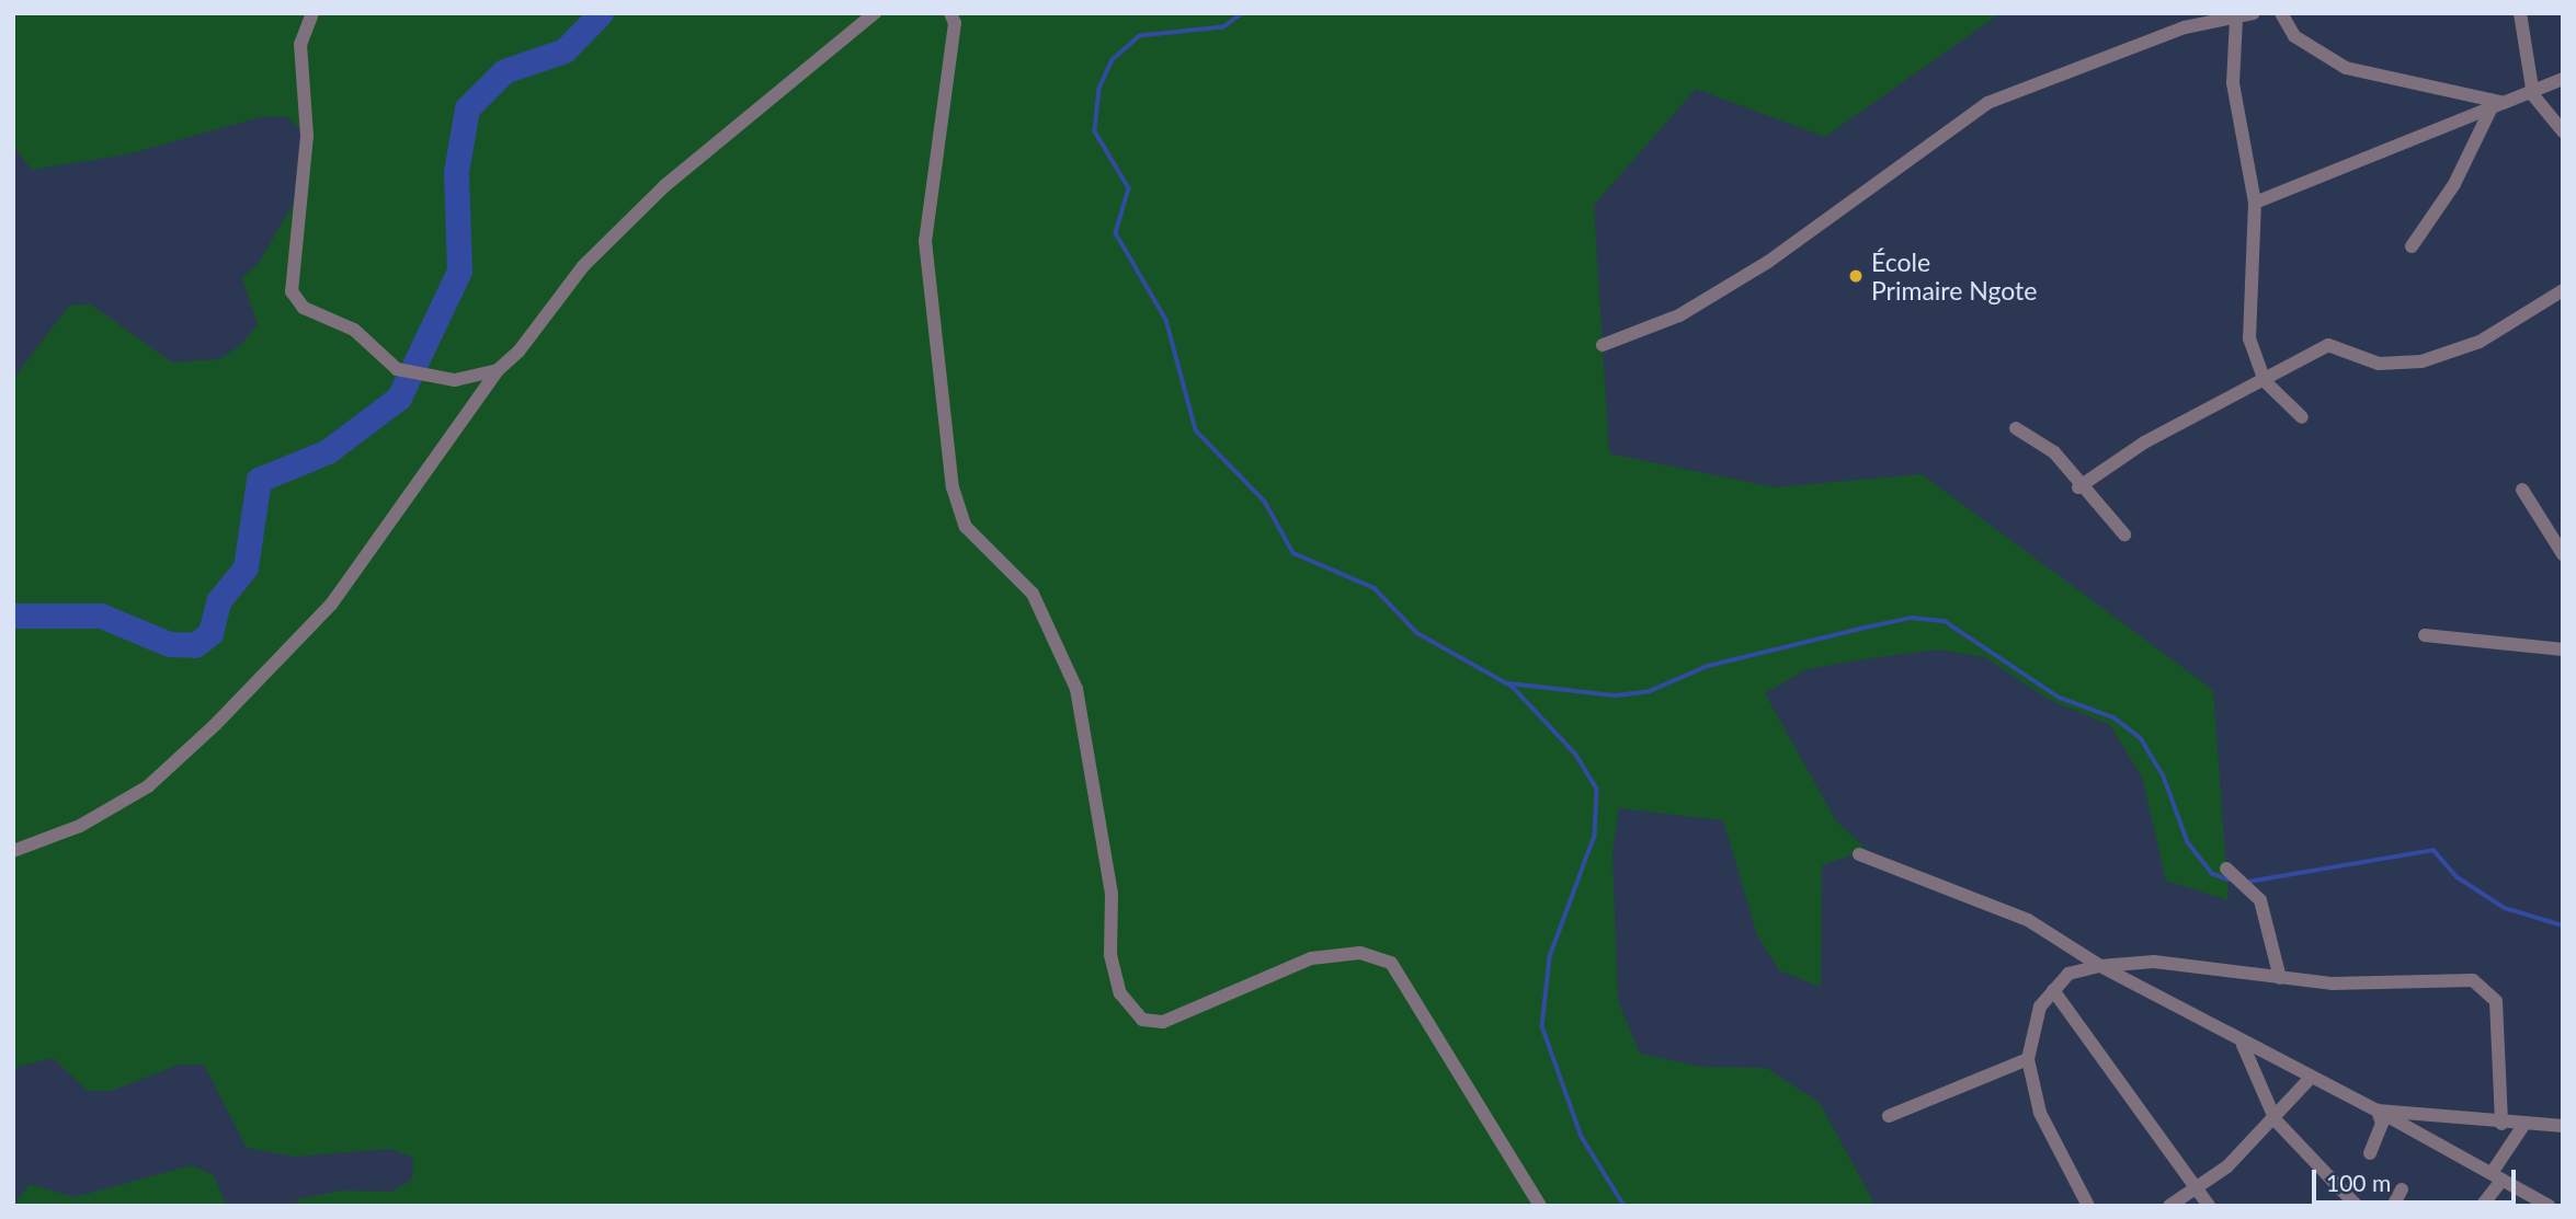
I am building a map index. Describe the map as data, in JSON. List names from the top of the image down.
{
  "places": ["École Primaire Ngote"],
  "scale_bar": "100 m"
}
